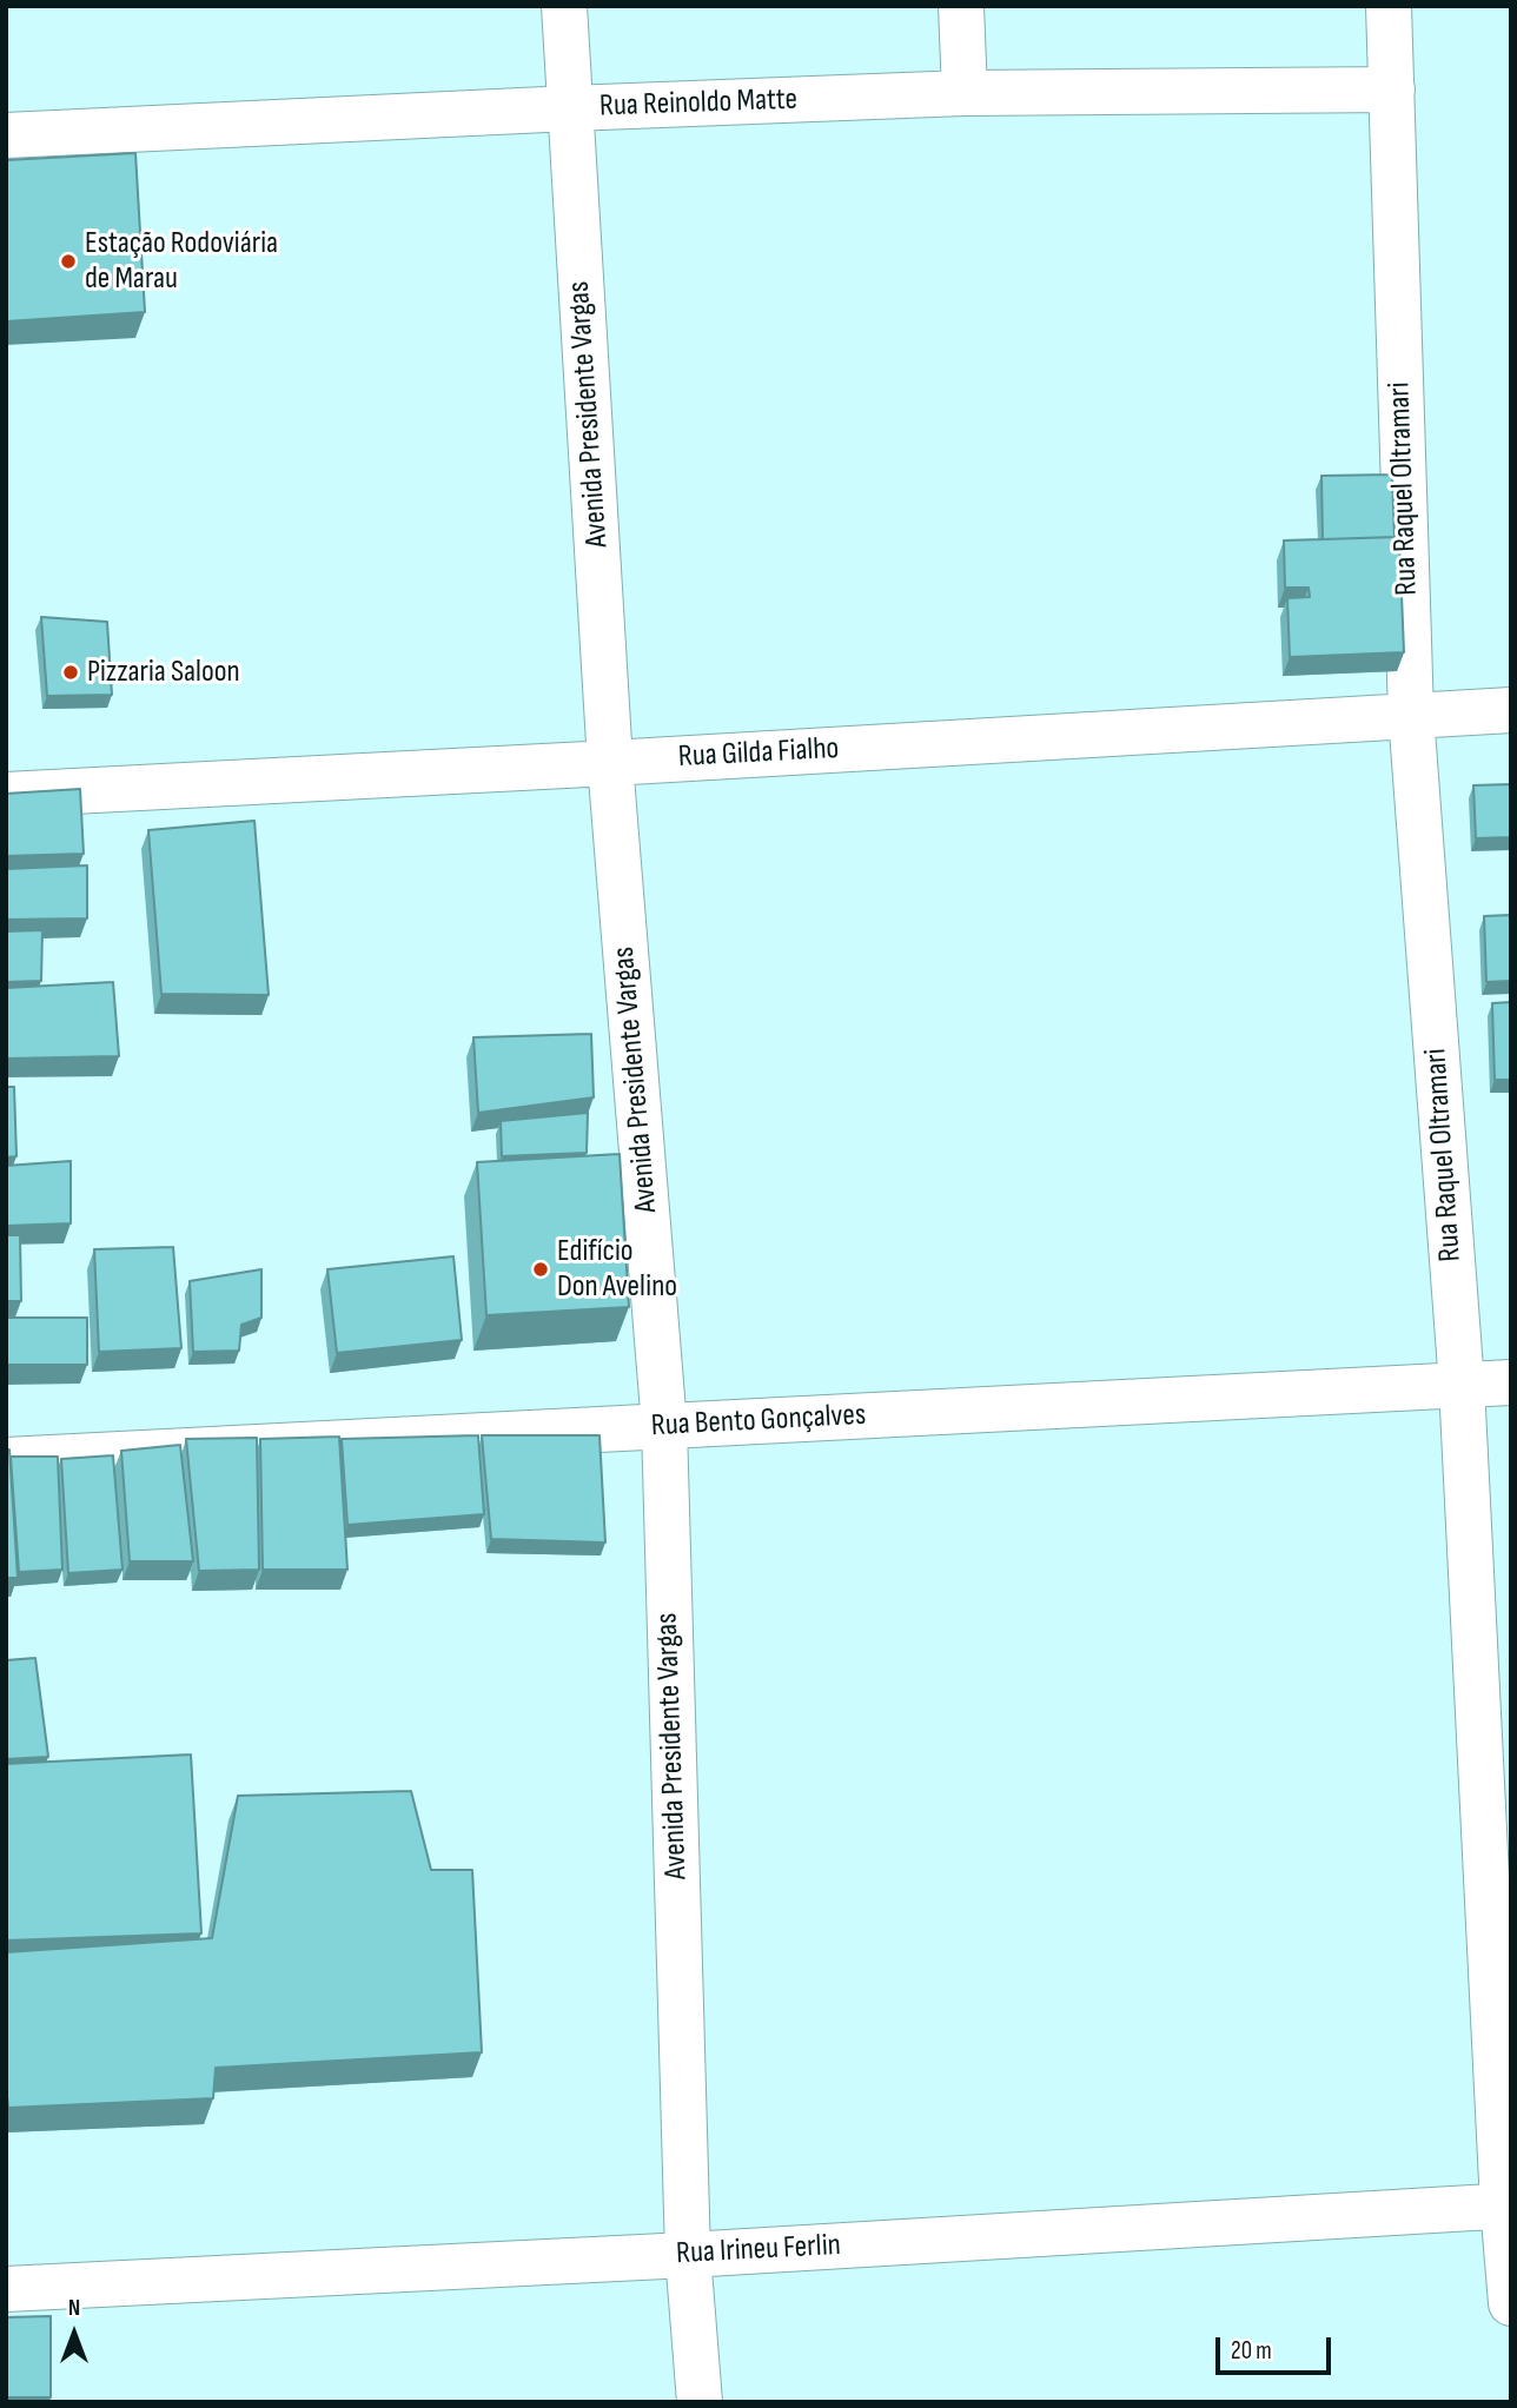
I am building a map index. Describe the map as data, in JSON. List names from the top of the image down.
{
  "streets": {
    "street": [
      "Rua Reinoldo Matte",
      "Avenida Presidente Vargas",
      "Rua Raquel Oltramari",
      "Rua Gilda Fialho",
      "Rua Bento Gonçalves",
      "Rua Irineu Ferlin"
    ]
  },
  "crossings": [
    ["Rua Reinoldo Matte", "Avenida Presidente Vargas"],
    ["Rua Reinoldo Matte", "Rua Raquel Oltramari"],
    ["Avenida Presidente Vargas", "Rua Gilda Fialho"],
    ["Avenida Presidente Vargas", "Rua Bento Gonçalves"],
    ["Avenida Presidente Vargas", "Rua Irineu Ferlin"],
    ["Rua Raquel Oltramari", "Rua Gilda Fialho"],
    ["Rua Raquel Oltramari", "Rua Bento Gonçalves"],
    ["Rua Raquel Oltramari", "Rua Irineu Ferlin"]
  ],
  "places": ["Estação Rodoviária de Marau", "Pizzaria Saloon", "Edifício Don Avelino"],
  "scale_bar": "20 m",
  "north": "top"
}
